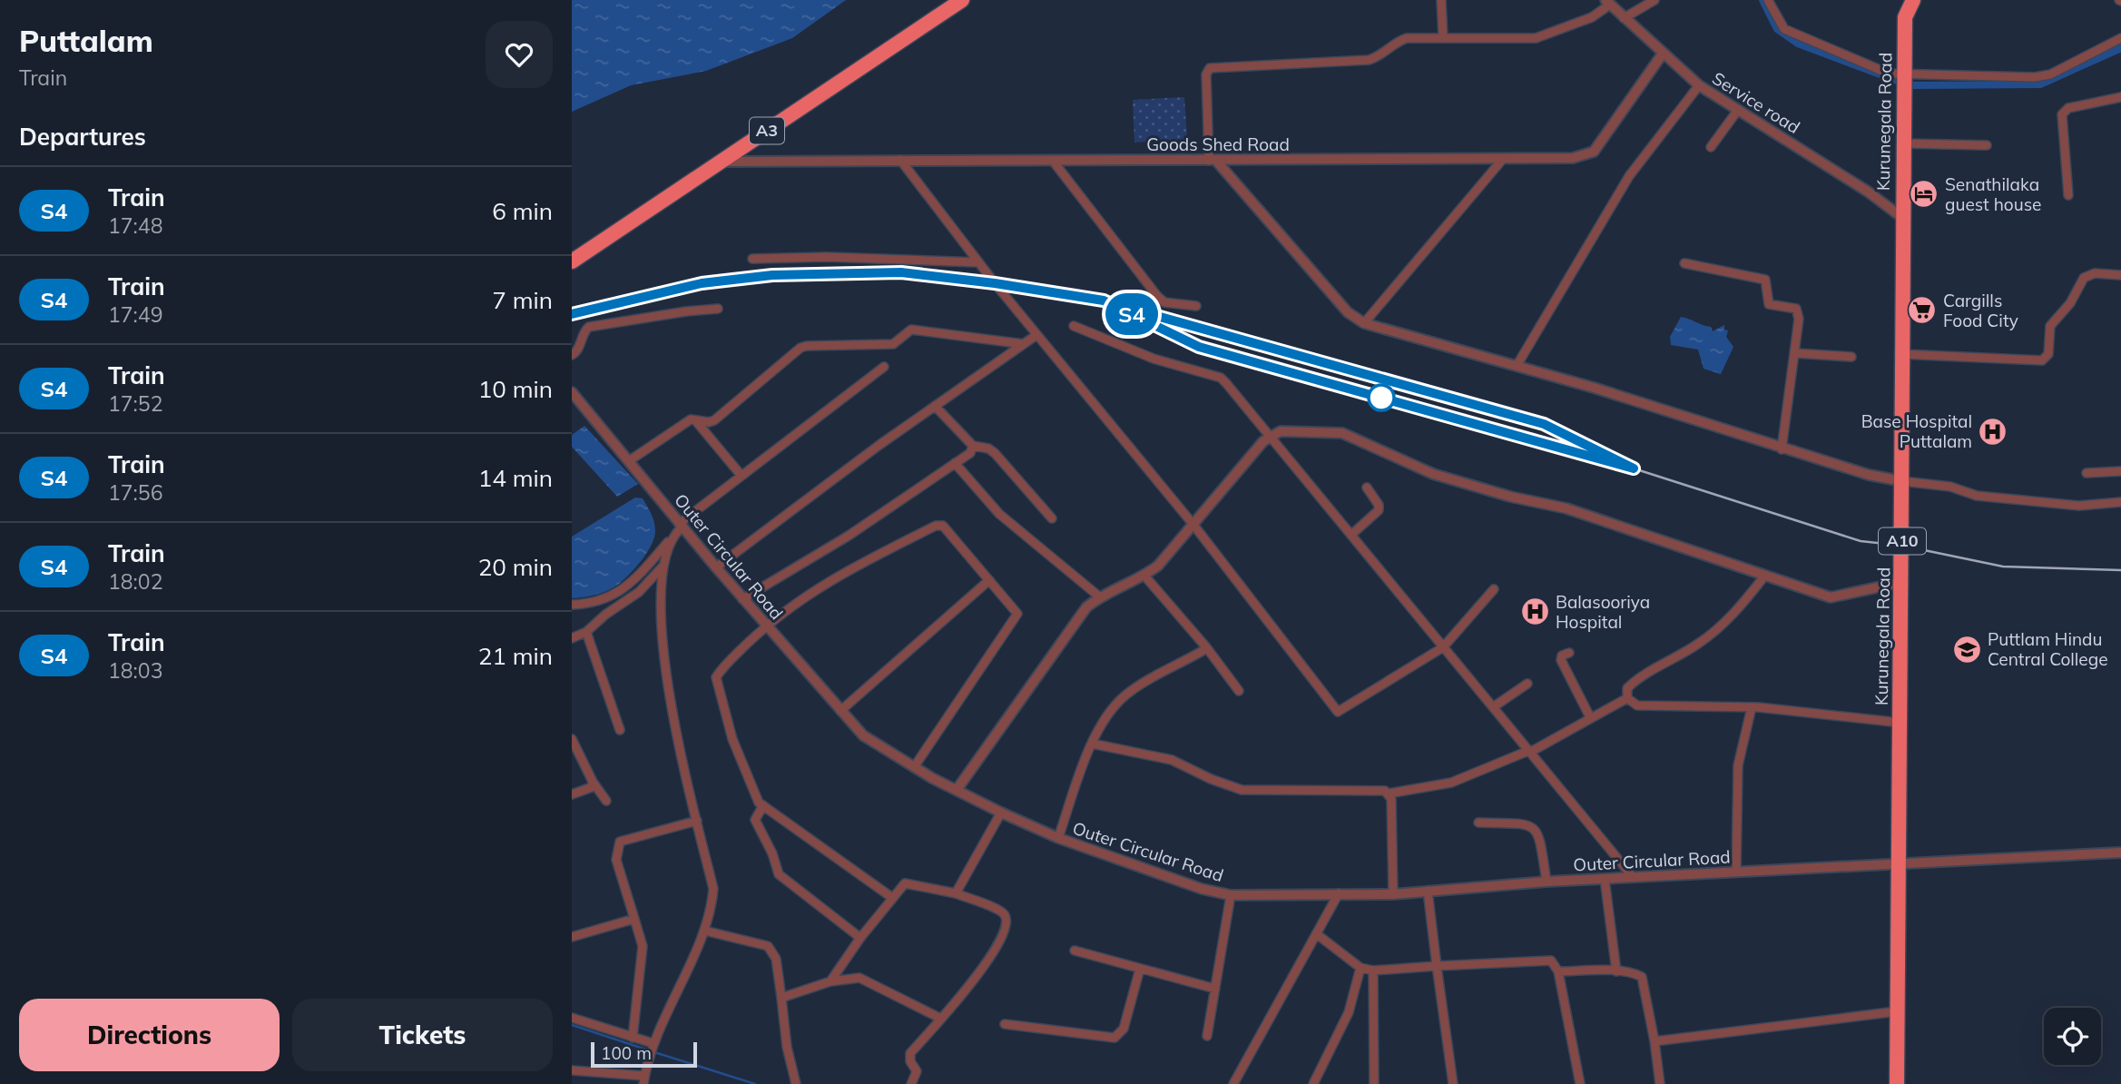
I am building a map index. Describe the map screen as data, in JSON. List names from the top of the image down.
{
  "streets": {
    "highway": ["Kurunegala Road", "A3", "A10"],
    "street": ["Service road", "Goods Shed Road", "Outer Circular Road"]
  },
  "crossings": [
    ["Service road", "Kurunegala Road"],
    ["Service road", "Goods Shed Road"],
    ["Kurunegala Road", "Outer Circular Road"],
    ["A3", "Goods Shed Road"]
  ],
  "places": {
    "hotel": ["Senathilaka guest house"],
    "supermarket": ["Cargills Food City"],
    "hospital": ["Base Hospital Puttalam", "Balasooriya Hospital"],
    "school or university": ["Puttlam Hindu Central College"]
  },
  "scale_bar": "100 m",
  "page": {
    "heading": [
      ["Puttalam", "Train"],
      "Departures"
    ],
    "on_map": "S4",
    "list": [
      {
        "mark": "S4",
        "name": "Train",
        "note": "17:48",
        "value": "6 min"
      },
      {
        "mark": "S4",
        "name": "Train",
        "note": "17:49",
        "value": "7 min"
      },
      {
        "mark": "S4",
        "name": "Train",
        "note": "17:52",
        "value": "10 min"
      },
      {
        "mark": "S4",
        "name": "Train",
        "note": "17:56",
        "value": "14 min"
      },
      {
        "mark": "S4",
        "name": "Train",
        "note": "18:02",
        "value": "20 min"
      },
      {
        "mark": "S4",
        "name": "Train",
        "note": "18:03",
        "value": "21 min"
      }
    ],
    "buttons": ["Directions", "Tickets"],
    "scale": "100 m"
  }
}
